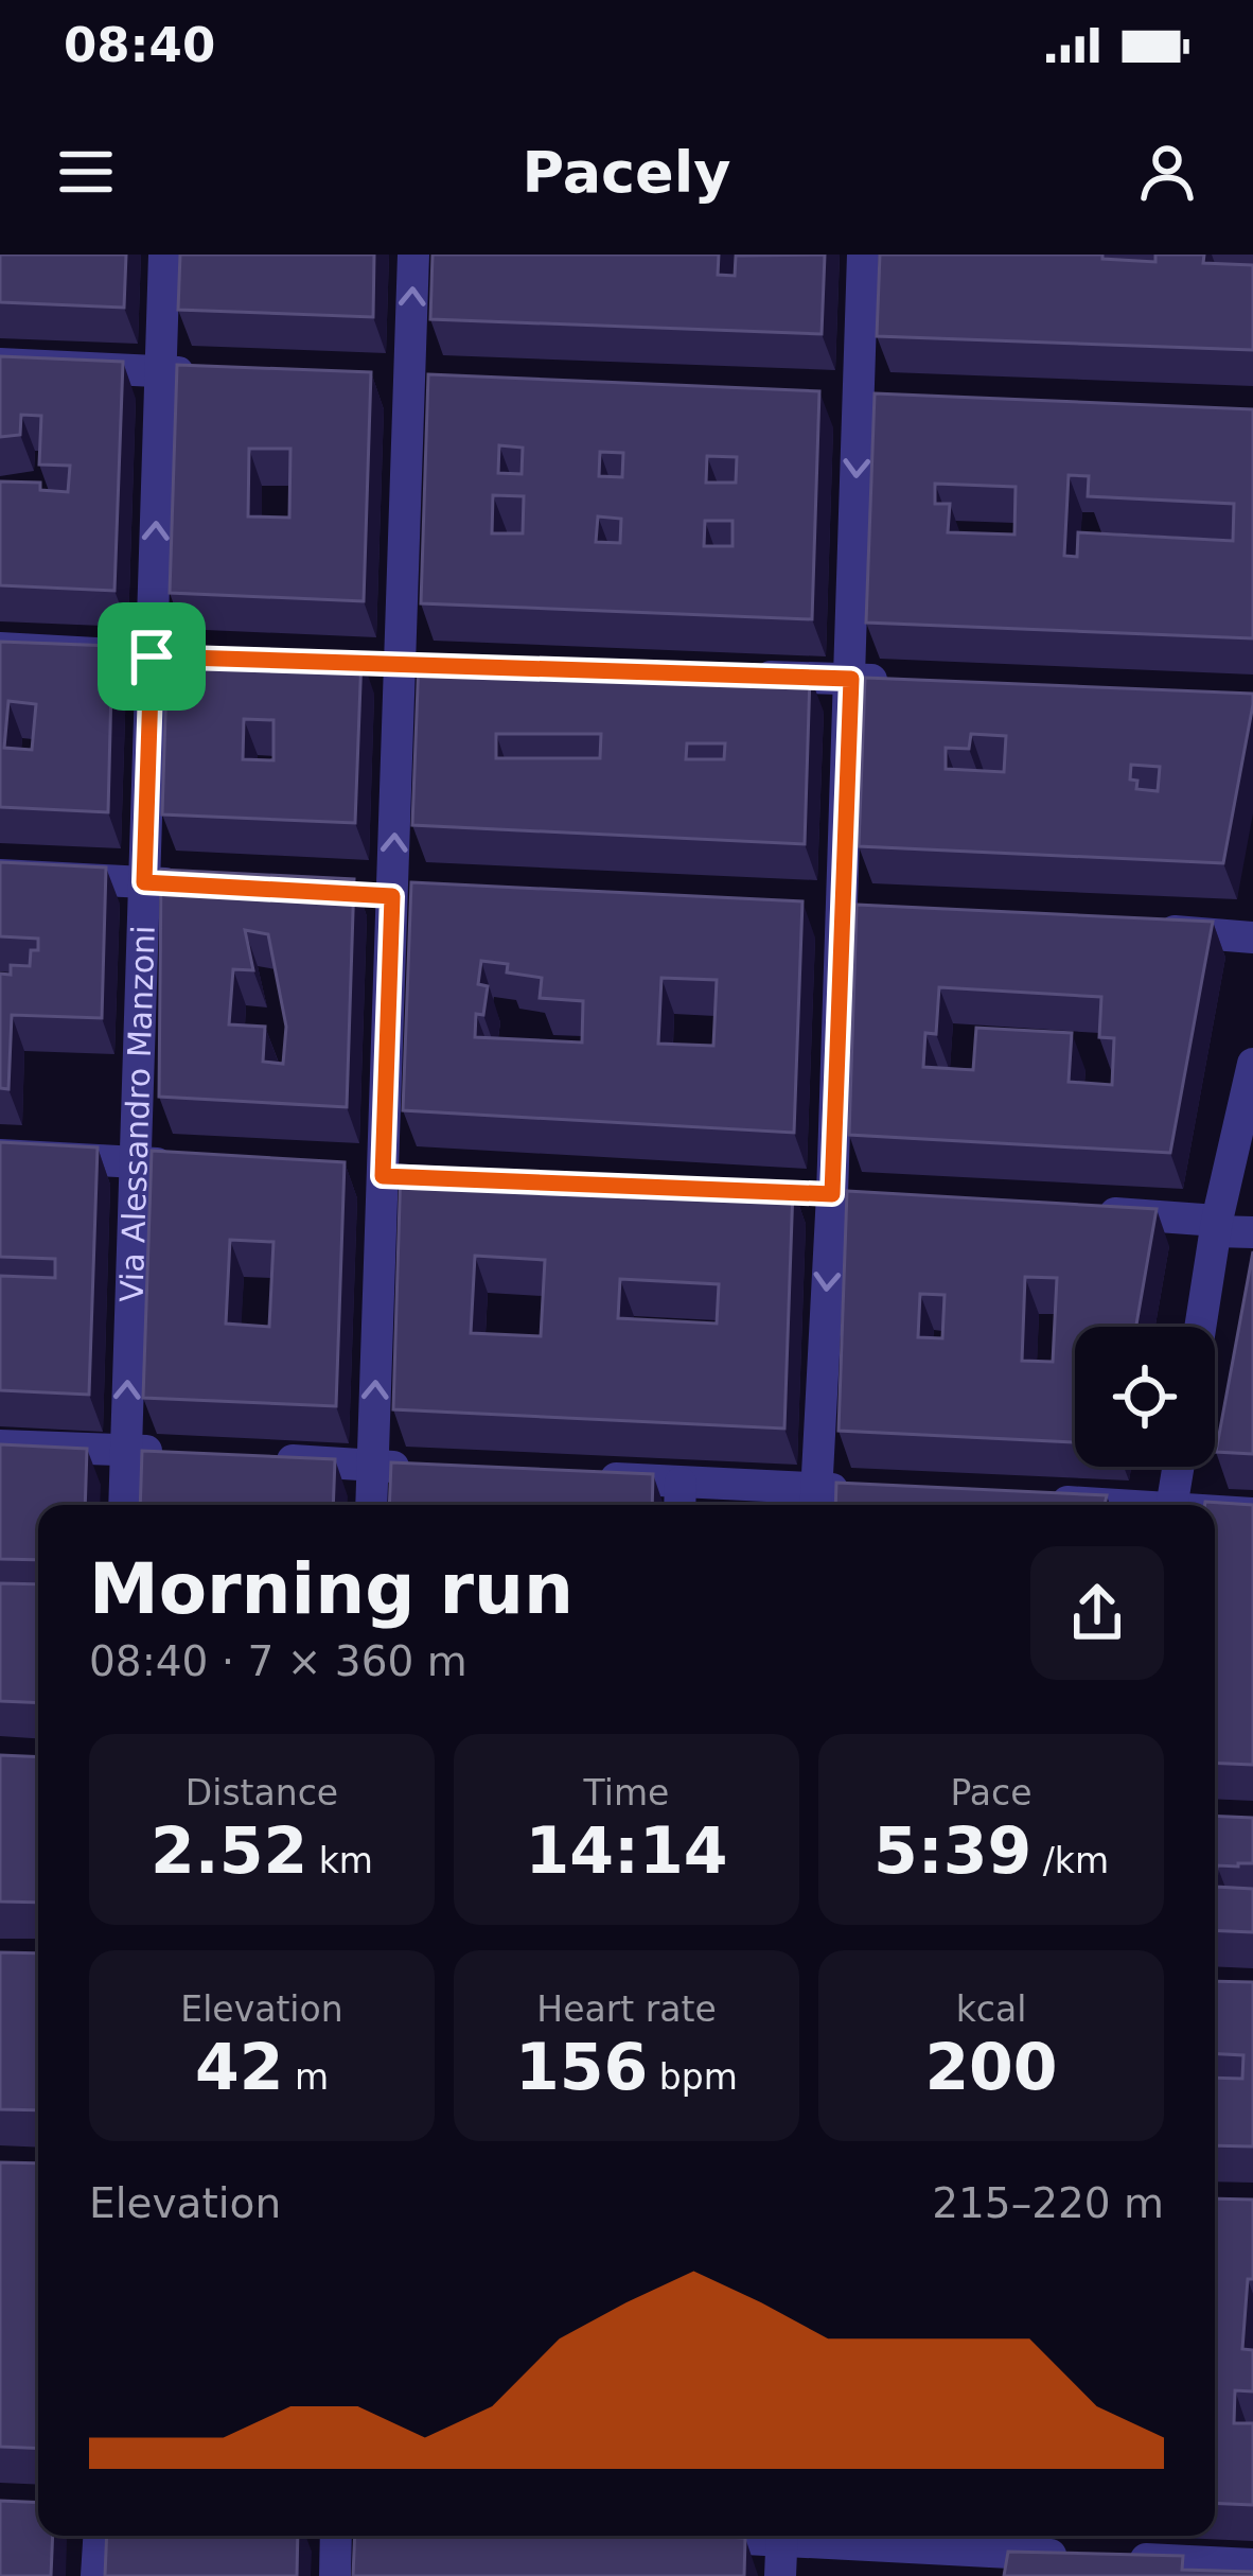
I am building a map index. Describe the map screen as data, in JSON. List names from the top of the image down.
{
  "streets": {
    "street": ["Via Alessandro Manzoni"]
  },
  "page": {
    "status": "08:40",
    "header": "Pacely",
    "heading": ["Morning run", "08:40 · 7 × 360 m"],
    "stats": [
      ["Distance", "2.52 km"],
      ["Time", "14:14"],
      ["Pace", "5:39 /km"],
      ["Elevation", "42 m"],
      ["Heart rate", "156 bpm"],
      ["kcal", "200"]
    ],
    "chart": ["Elevation", "215–220 m"]
  }
}
